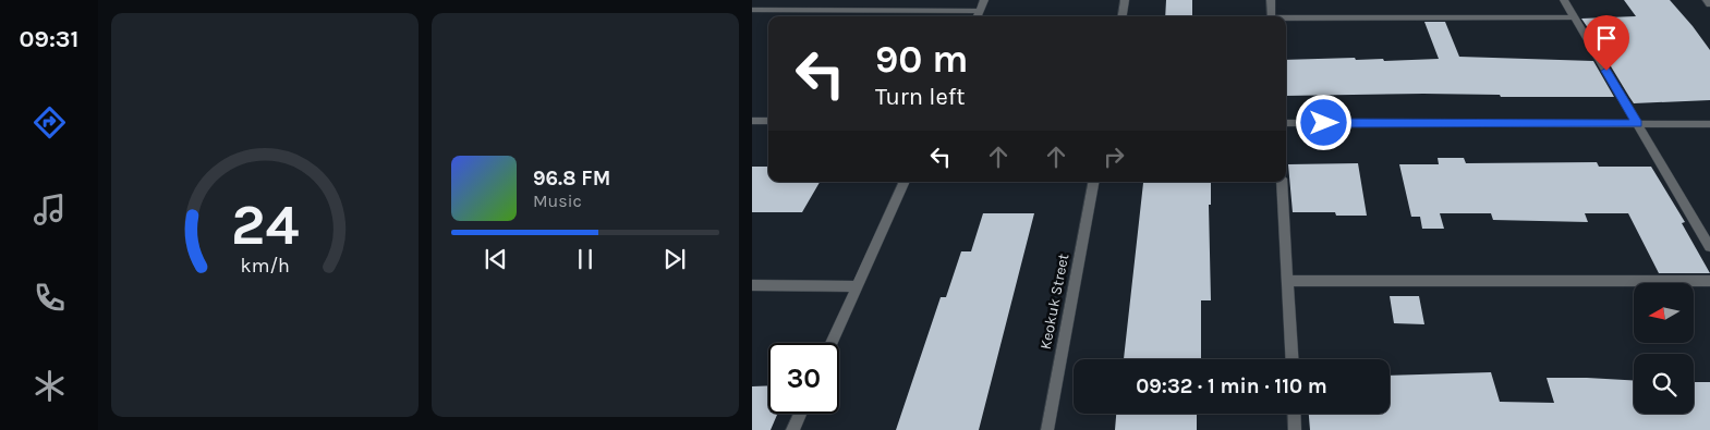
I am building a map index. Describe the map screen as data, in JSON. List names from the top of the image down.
{
  "streets": {
    "street": ["Keokuk Street"]
  },
  "north": "left",
  "page": {
    "tabs": "09:31",
    "turn": ["90 m", "Turn left"],
    "song": ["96.8 FM", "Music"],
    "limit": "30",
    "trip": "09:32 · 1 min · 110 m",
    "gauge": ["24", "km/h"]
  }
}
